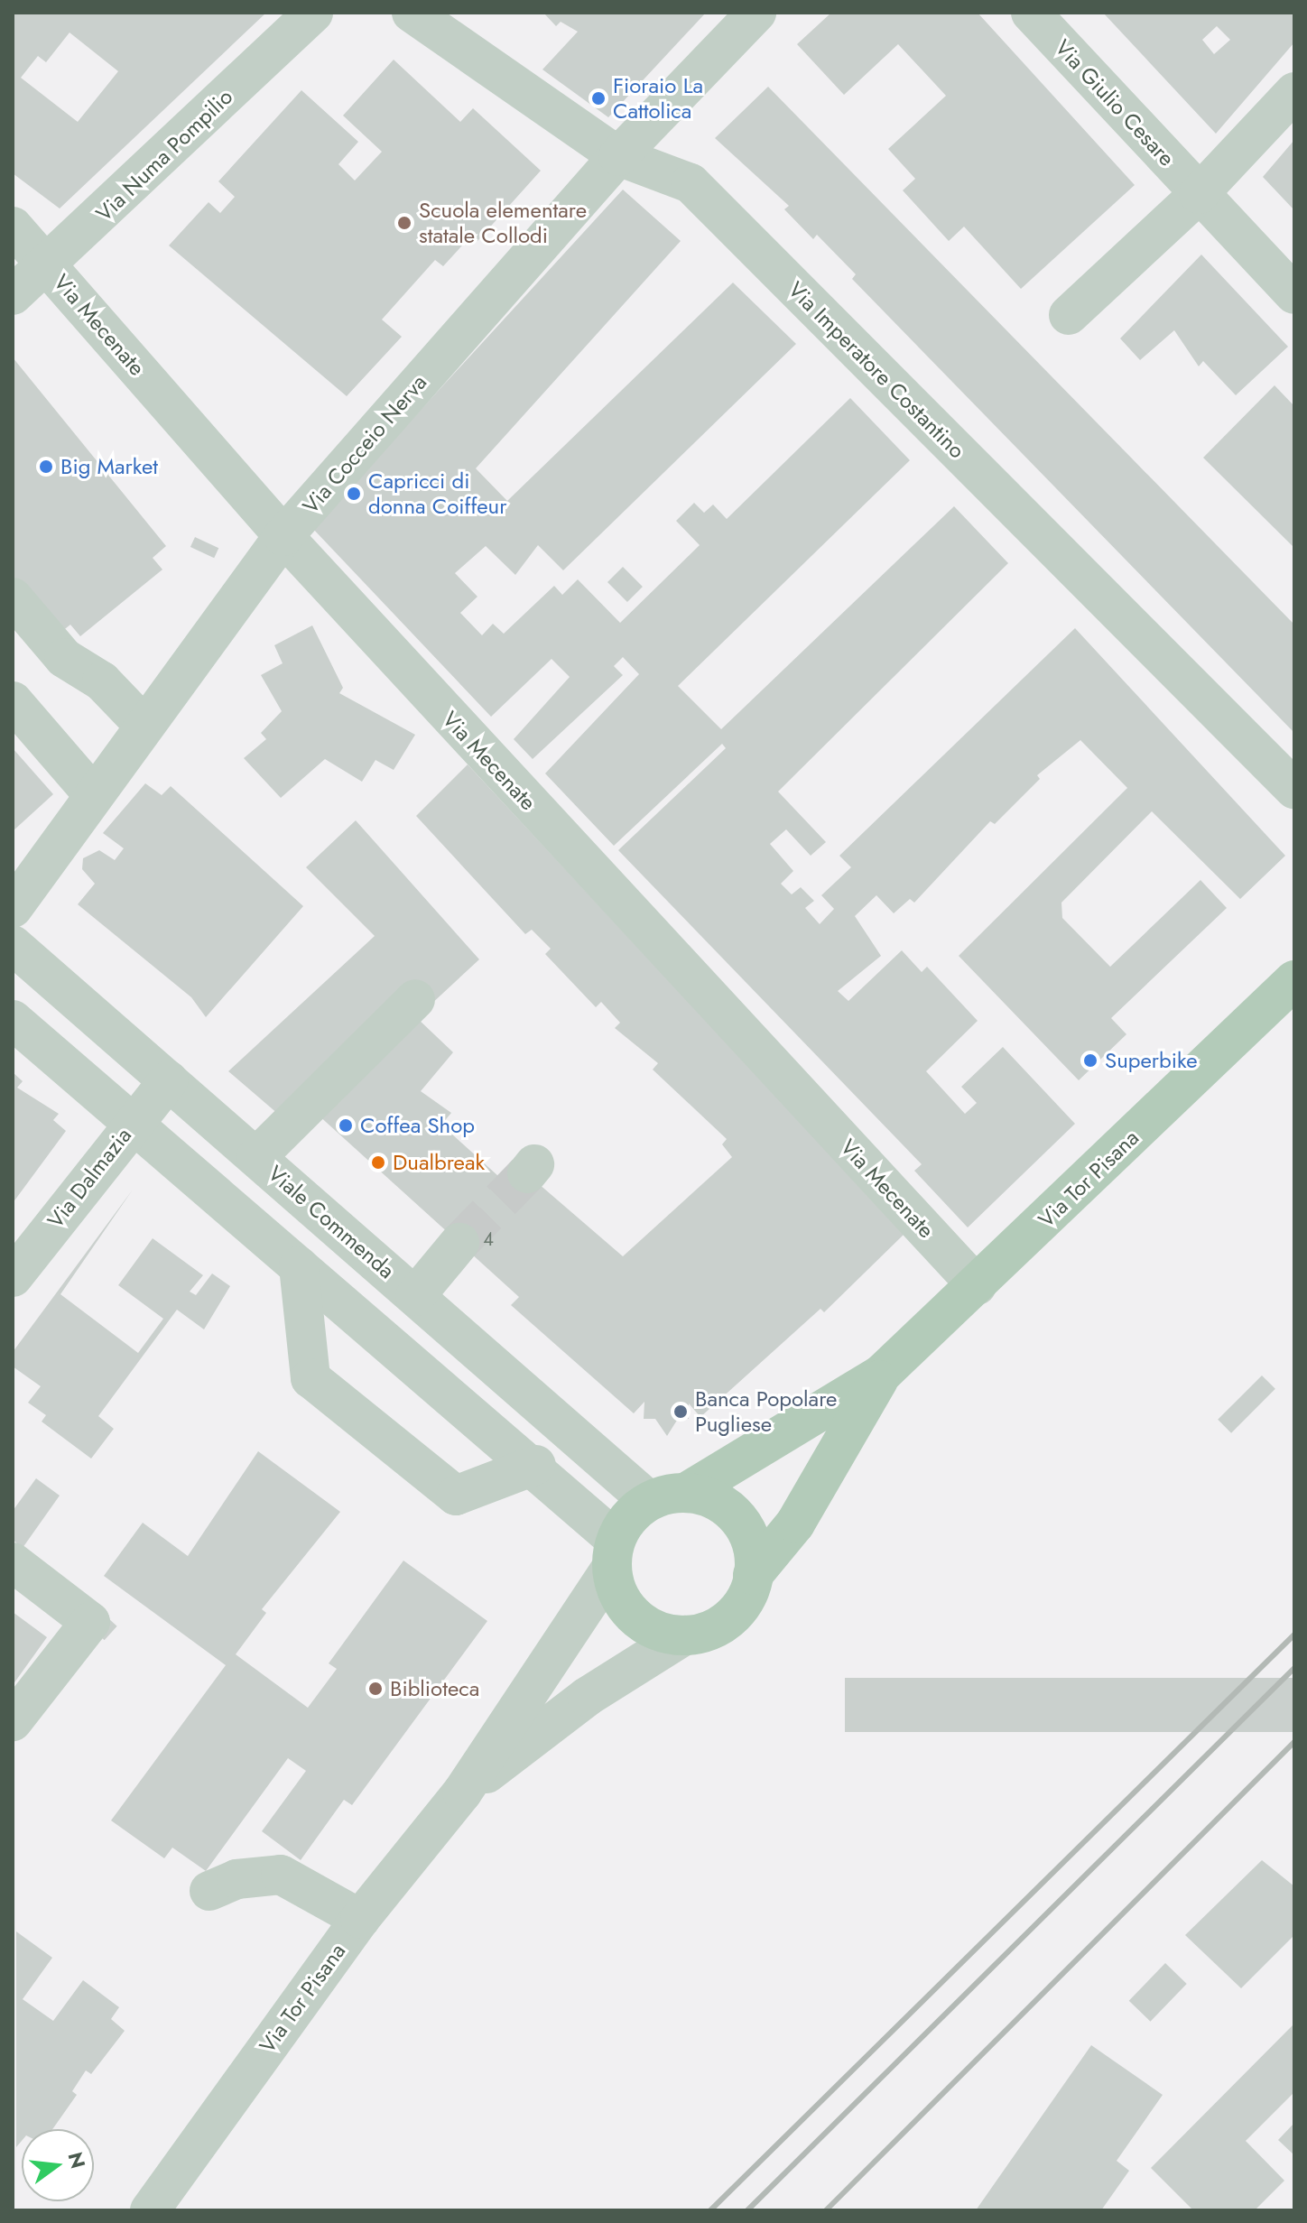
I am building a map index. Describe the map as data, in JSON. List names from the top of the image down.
{
  "streets": {
    "main road": ["Via Tor Pisana"],
    "street": [
      "Via Giulio Cesare",
      "Via Numa Pompilio",
      "Via Mecenate",
      "Via Imperatore Costantino",
      "Via Cocceio Nerva",
      "Via Dalmazia",
      "Viale Commenda"
    ]
  },
  "crossings": [
    ["Via Numa Pompilio", "Via Mecenate"],
    ["Via Mecenate", "Via Cocceio Nerva"],
    ["Via Mecenate", "Via Tor Pisana"],
    ["Via Imperatore Costantino", "Via Cocceio Nerva"],
    ["Via Dalmazia", "Viale Commenda"],
    ["Via Tor Pisana", "Viale Commenda"]
  ],
  "places": [
    "Fioraio La Cattolica",
    "Scuola elementare statale Collodi",
    "Big Market",
    "Capricci di donna Coiffeur",
    "Superbike",
    "Coffea Shop",
    "Dualbreak",
    "Banca Popolare Pugliese",
    "Biblioteca"
  ],
  "house_numbers": ["4"],
  "north": "right"
}
